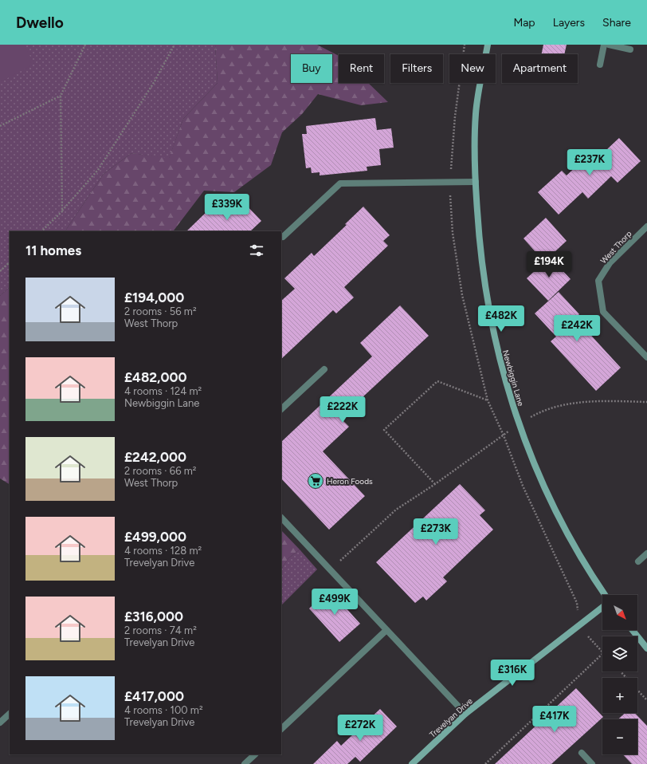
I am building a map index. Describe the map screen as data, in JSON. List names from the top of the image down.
{
  "streets": {
    "street": ["West Thorp", "Newbiggin Lane", "Trevelyan Drive"]
  },
  "places": {
    "supermarket": ["Heron Foods"]
  },
  "north": "bottom right",
  "page": {
    "header": "Dwello",
    "nav": ["Map", "Layers", "Share"],
    "chip": [
      "Buy",
      "Rent",
      "Filters",
      "New",
      "Apartment"
    ],
    "price": [
      "£237K",
      "£339K",
      "£194K",
      "£482K",
      "£242K",
      "£222K",
      "£273K",
      "£499K",
      "£316K",
      "£417K",
      "£272K"
    ],
    "heading": "11 homes",
    "list": [
      {
        "name": "£194,000",
        "note": "2 rooms · 56 m² · West Thorp"
      },
      {
        "name": "£482,000",
        "note": "4 rooms · 124 m² · Newbiggin Lane"
      },
      {
        "name": "£242,000",
        "note": "2 rooms · 66 m² · West Thorp"
      },
      {
        "name": "£499,000",
        "note": "4 rooms · 128 m² · Trevelyan Drive"
      },
      {
        "name": "£316,000",
        "note": "2 rooms · 74 m² · Trevelyan Drive"
      },
      {
        "name": "£417,000",
        "note": "4 rooms · 100 m² · Trevelyan Drive"
      }
    ],
    "map_buttons": ["+", "−"]
  }
}
